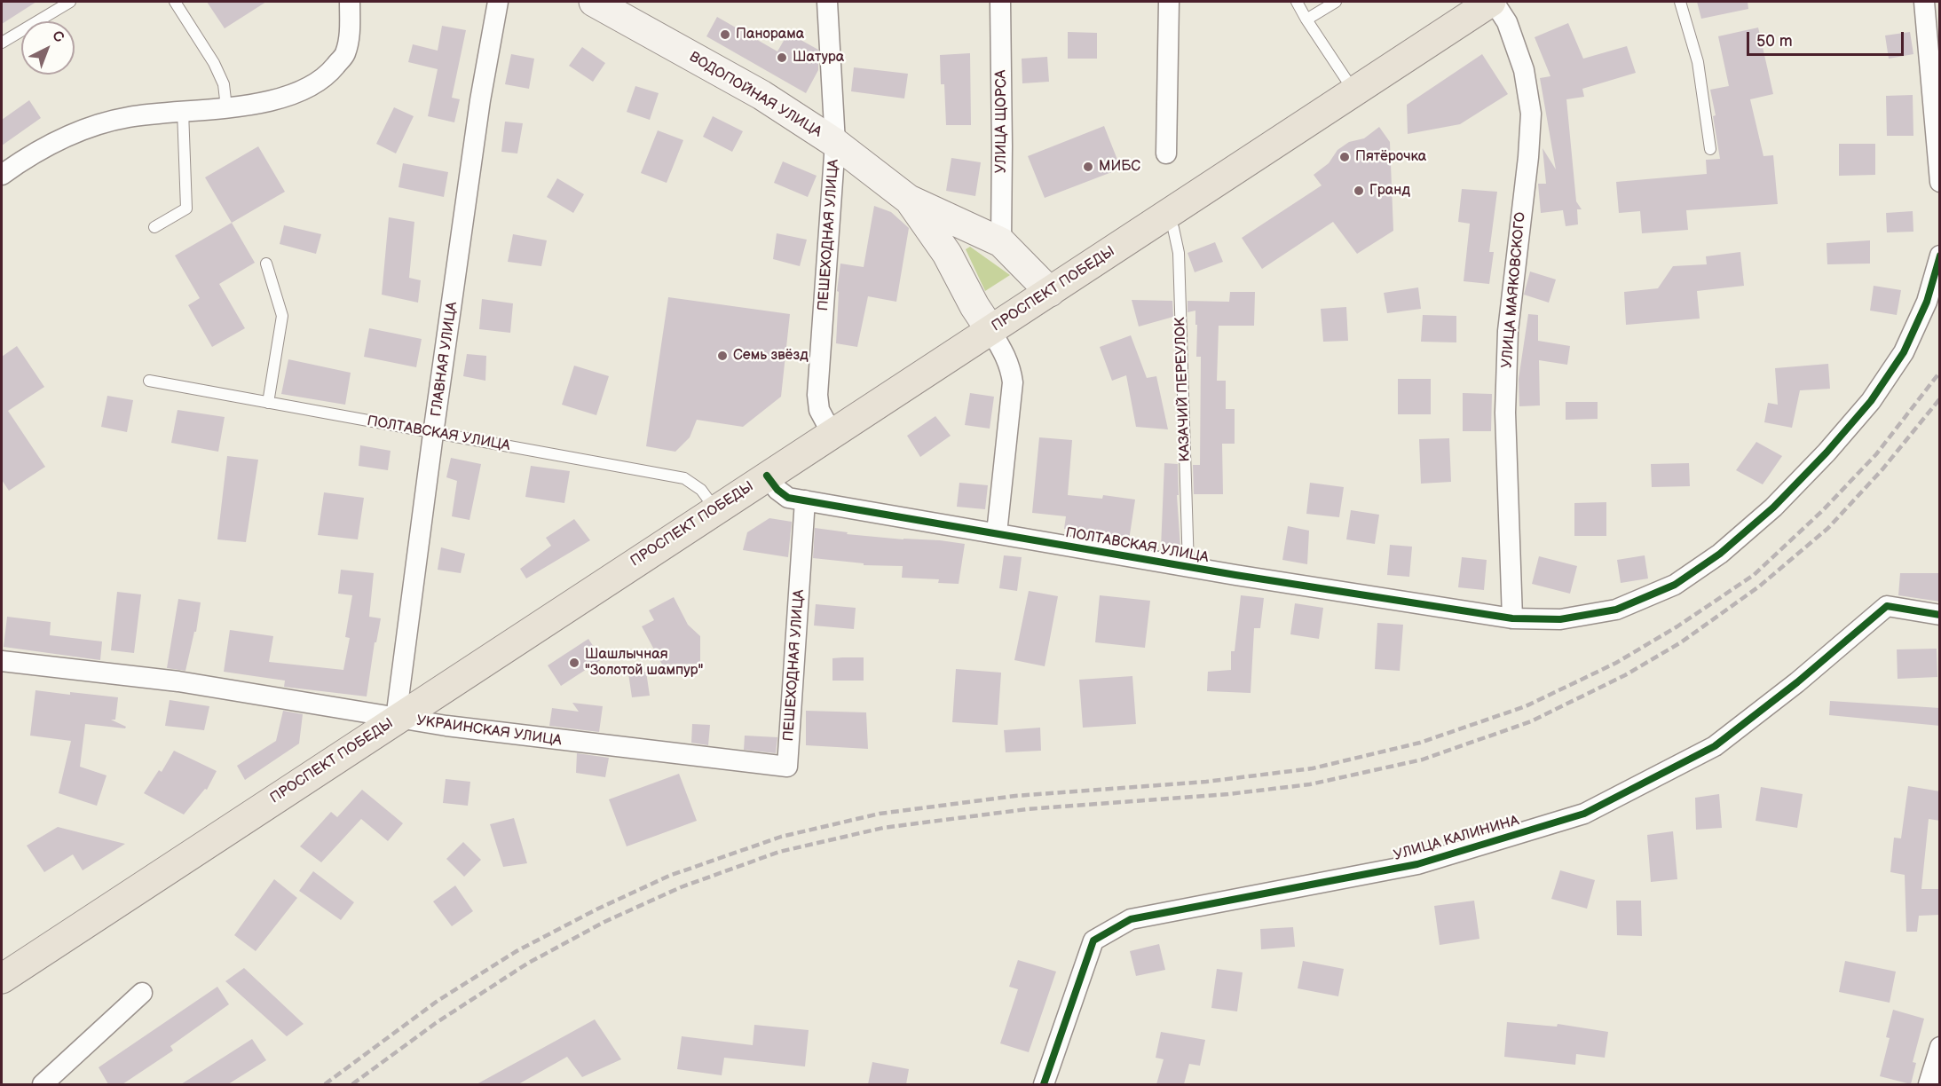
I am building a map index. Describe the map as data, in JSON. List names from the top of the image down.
{
  "streets": {
    "main road": ["ВОДОПОЙНАЯ УЛИЦА", "ПРОСПЕКТ ПОБЕДЫ"],
    "street": [
      "УЛИЦА ЩОРСА",
      "ПЕШЕХОДНАЯ УЛИЦА",
      "УЛИЦА МАЯКОВСКОГО",
      "ГЛАВНАЯ УЛИЦА",
      "ПОЛТАВСКАЯ УЛИЦА",
      "УКРАИНСКАЯ УЛИЦА",
      "УЛИЦА КАЛИНИНА"
    ],
    "lane": ["КАЗАЧИЙ ПЕРЕУЛОК"]
  },
  "crossings": [
    ["ВОДОПОЙНАЯ УЛИЦА", "УЛИЦА ЩОРСА"],
    ["ВОДОПОЙНАЯ УЛИЦА", "ПЕШЕХОДНАЯ УЛИЦА"],
    ["ВОДОПОЙНАЯ УЛИЦА", "ПРОСПЕКТ ПОБЕДЫ"],
    ["ПЕШЕХОДНАЯ УЛИЦА", "ПРОСПЕКТ ПОБЕДЫ"],
    ["ПЕШЕХОДНАЯ УЛИЦА", "ПОЛТАВСКАЯ УЛИЦА"],
    ["ПЕШЕХОДНАЯ УЛИЦА", "УКРАИНСКАЯ УЛИЦА"],
    ["ПРОСПЕКТ ПОБЕДЫ", "УЛИЦА МАЯКОВСКОГО"],
    ["ПРОСПЕКТ ПОБЕДЫ", "ГЛАВНАЯ УЛИЦА"],
    ["ПРОСПЕКТ ПОБЕДЫ", "КАЗАЧИЙ ПЕРЕУЛОК"],
    ["ПРОСПЕКТ ПОБЕДЫ", "ПОЛТАВСКАЯ УЛИЦА"],
    ["ПРОСПЕКТ ПОБЕДЫ", "УКРАИНСКАЯ УЛИЦА"],
    ["УЛИЦА МАЯКОВСКОГО", "ПОЛТАВСКАЯ УЛИЦА"],
    ["ГЛАВНАЯ УЛИЦА", "ПОЛТАВСКАЯ УЛИЦА"],
    ["ГЛАВНАЯ УЛИЦА", "УКРАИНСКАЯ УЛИЦА"],
    ["КАЗАЧИЙ ПЕРЕУЛОК", "ПОЛТАВСКАЯ УЛИЦА"]
  ],
  "places": [
    "Панорама",
    "Шатура",
    "Пятёрочка",
    "МИБС",
    "Гранд",
    "Семь звёзд",
    "Шашлычная \"Золотой шампур\""
  ],
  "scale_bar": "50 m",
  "north": "top right"
}
